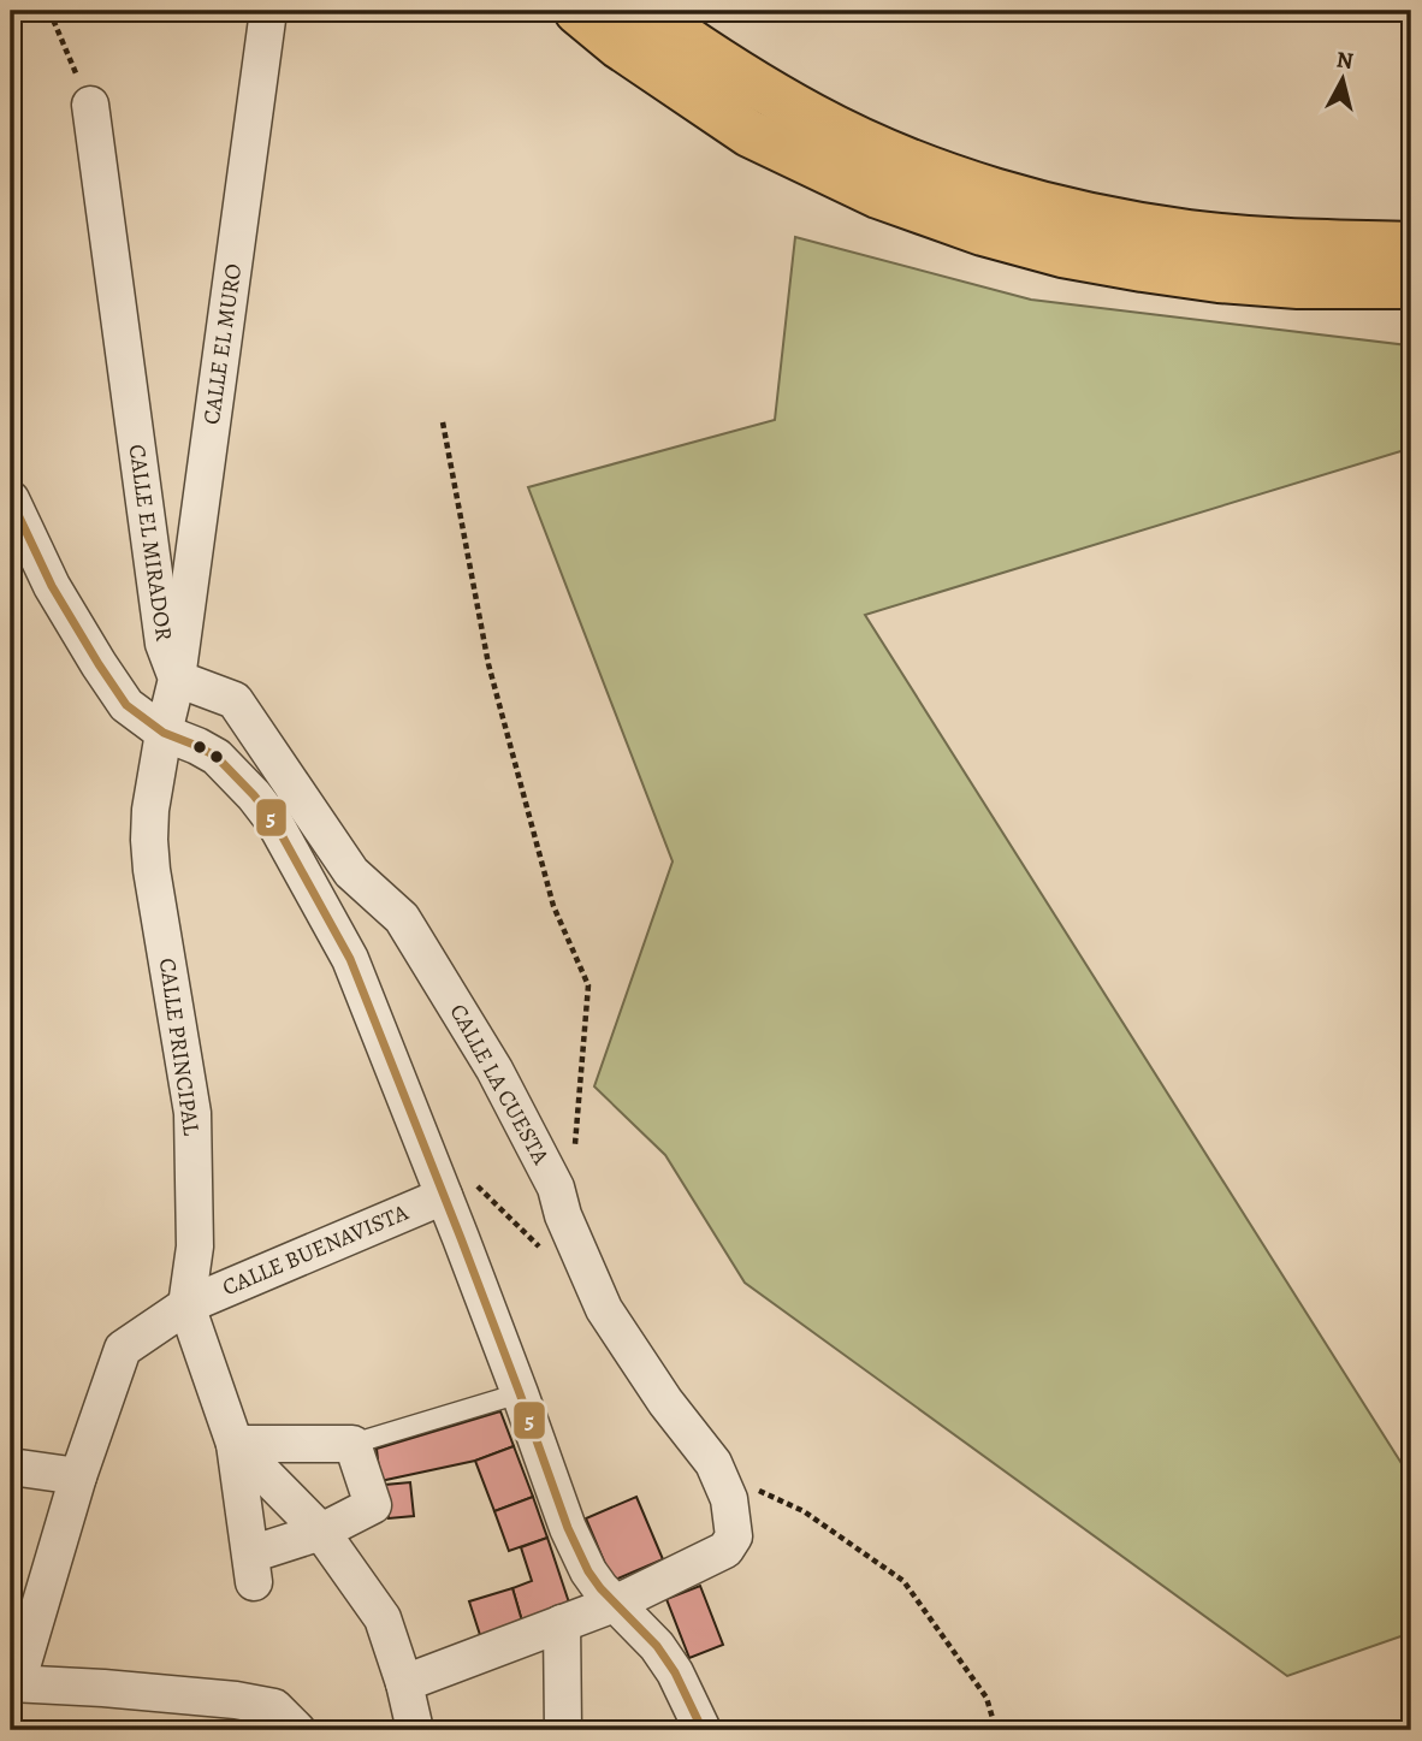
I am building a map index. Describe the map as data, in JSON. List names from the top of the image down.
{
  "streets": {
    "street": [
      "CALLE EL MURO",
      "CALLE EL MIRADOR",
      "CALLE PRINCIPAL",
      "CALLE LA CUESTA",
      "CALLE BUENAVISTA"
    ]
  },
  "crossings": [
    ["CALLE EL MURO", "CALLE EL MIRADOR"],
    ["CALLE EL MURO", "CALLE LA CUESTA"],
    ["CALLE EL MIRADOR", "CALLE LA CUESTA"],
    ["CALLE PRINCIPAL", "CALLE BUENAVISTA"]
  ],
  "lines": ["transit line 5"],
  "north": "top"
}
